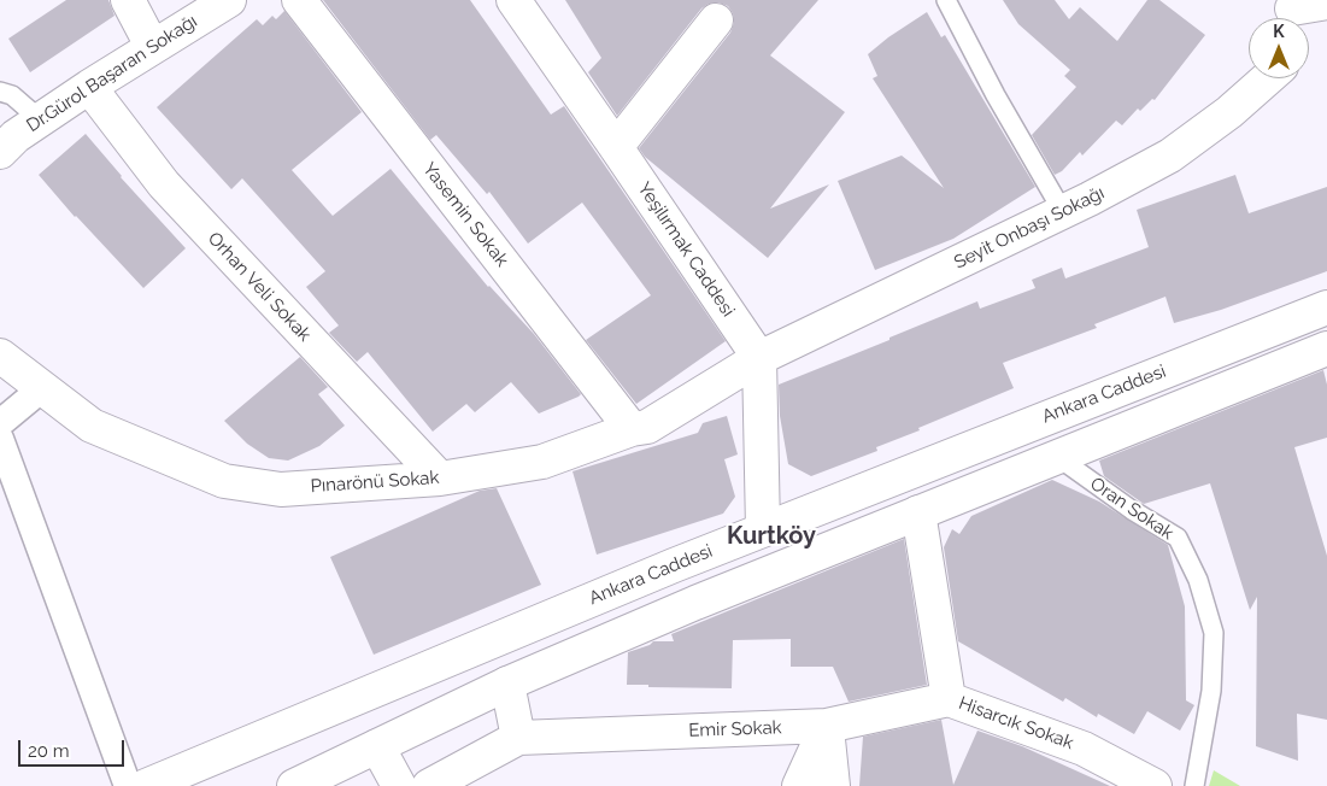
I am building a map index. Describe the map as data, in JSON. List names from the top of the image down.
{
  "streets": {
    "street": [
      "Dr.Gürol Başaran Sokağı",
      "Yasemin Sokak",
      "Seyit Onbaşı Sokağı",
      "Yeşilırmak Caddesi",
      "Orhan Veli Sokak",
      "Ankara Caddesi",
      "Pınarönü Sokak",
      "Hisarcık Sokak",
      "Emir Sokak"
    ],
    "lane": ["Oran Sokak"]
  },
  "crossings": [
    ["Dr.Gürol Başaran Sokağı", "Orhan Veli Sokak"],
    ["Yasemin Sokak", "Pınarönü Sokak"],
    ["Seyit Onbaşı Sokağı", "Yeşilırmak Caddesi"],
    ["Seyit Onbaşı Sokağı", "Pınarönü Sokak"],
    ["Yeşilırmak Caddesi", "Pınarönü Sokak"],
    ["Orhan Veli Sokak", "Pınarönü Sokak"],
    ["Hisarcık Sokak", "Emir Sokak"]
  ],
  "districts": ["Kurtköy"],
  "scale_bar": "20 m",
  "north": "top"
}
